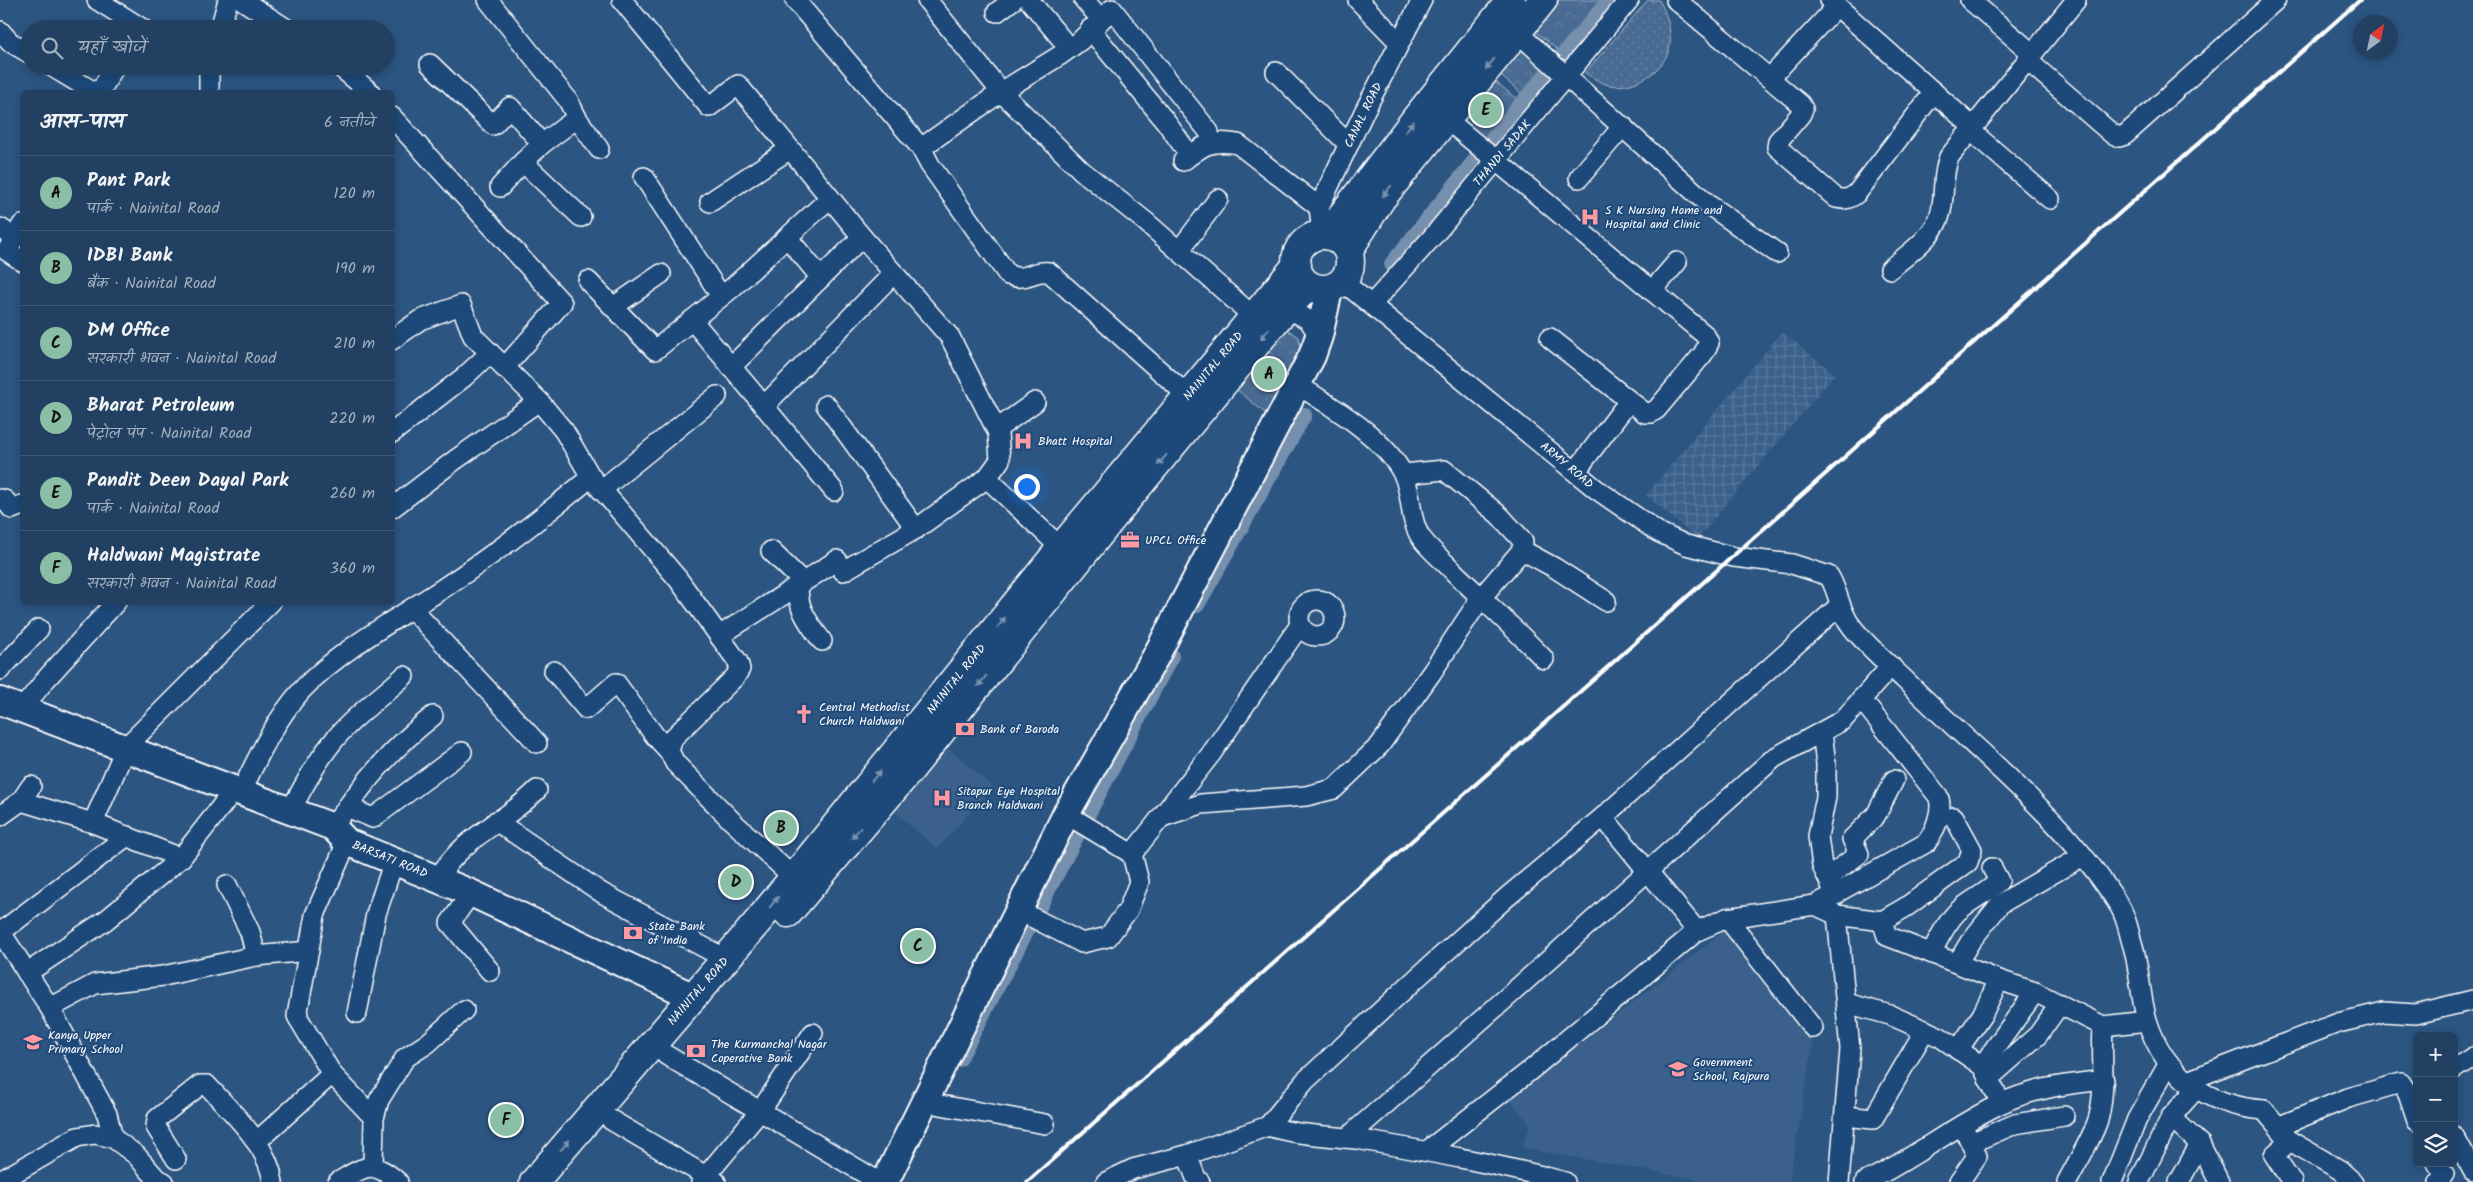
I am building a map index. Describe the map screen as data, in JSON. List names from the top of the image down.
{
  "streets": {
    "highway": ["NAINITAL ROAD"],
    "street": [
      "CANAL ROAD",
      "THANDI SADAK",
      "ARMY ROAD",
      "BARSATI ROAD"
    ]
  },
  "crossings": [
    ["THANDI SADAK", "ARMY ROAD"],
    ["NAINITAL ROAD", "ARMY ROAD"],
    ["NAINITAL ROAD", "BARSATI ROAD"]
  ],
  "places": {
    "hospital": ["S K Nursing Home and Hospital and Clinic", "Bhatt Hospital", "Sitapur Eye Hospital Branch Haldwani"],
    "office": ["UPCL Office"],
    "church": ["Central Methodist Church Haldwani"],
    "bank": ["Bank of Baroda", "State Bank of India", "The Kurmanchal Nagar Coperative Bank"],
    "school or university": ["Kanya Upper Primary School", "Government School, Rajpura"]
  },
  "north": "top right",
  "page": {
    "search": "यहाँ खोजें",
    "heading": ["आस-पास", "6 नतीजे"],
    "pins": [
      "E",
      "A",
      "B",
      "D",
      "C",
      "F"
    ],
    "list": [
      {
        "mark": "A",
        "name": "Pant Park",
        "note": "पार्क · Nainital Road",
        "value": "120 m"
      },
      {
        "mark": "B",
        "name": "IDBI Bank",
        "note": "बैंक · Nainital Road",
        "value": "190 m"
      },
      {
        "mark": "C",
        "name": "DM Office",
        "note": "सरकारी भवन · Nainital Road",
        "value": "210 m"
      },
      {
        "mark": "D",
        "name": "Bharat Petroleum",
        "note": "पेट्रोल पंप · Nainital Road",
        "value": "220 m"
      },
      {
        "mark": "E",
        "name": "Pandit Deen Dayal Park",
        "note": "पार्क · Nainital Road",
        "value": "260 m"
      },
      {
        "mark": "F",
        "name": "Haldwani Magistrate",
        "note": "सरकारी भवन · Nainital Road",
        "value": "360 m"
      }
    ],
    "map_buttons": ["+", "−"]
  }
}
